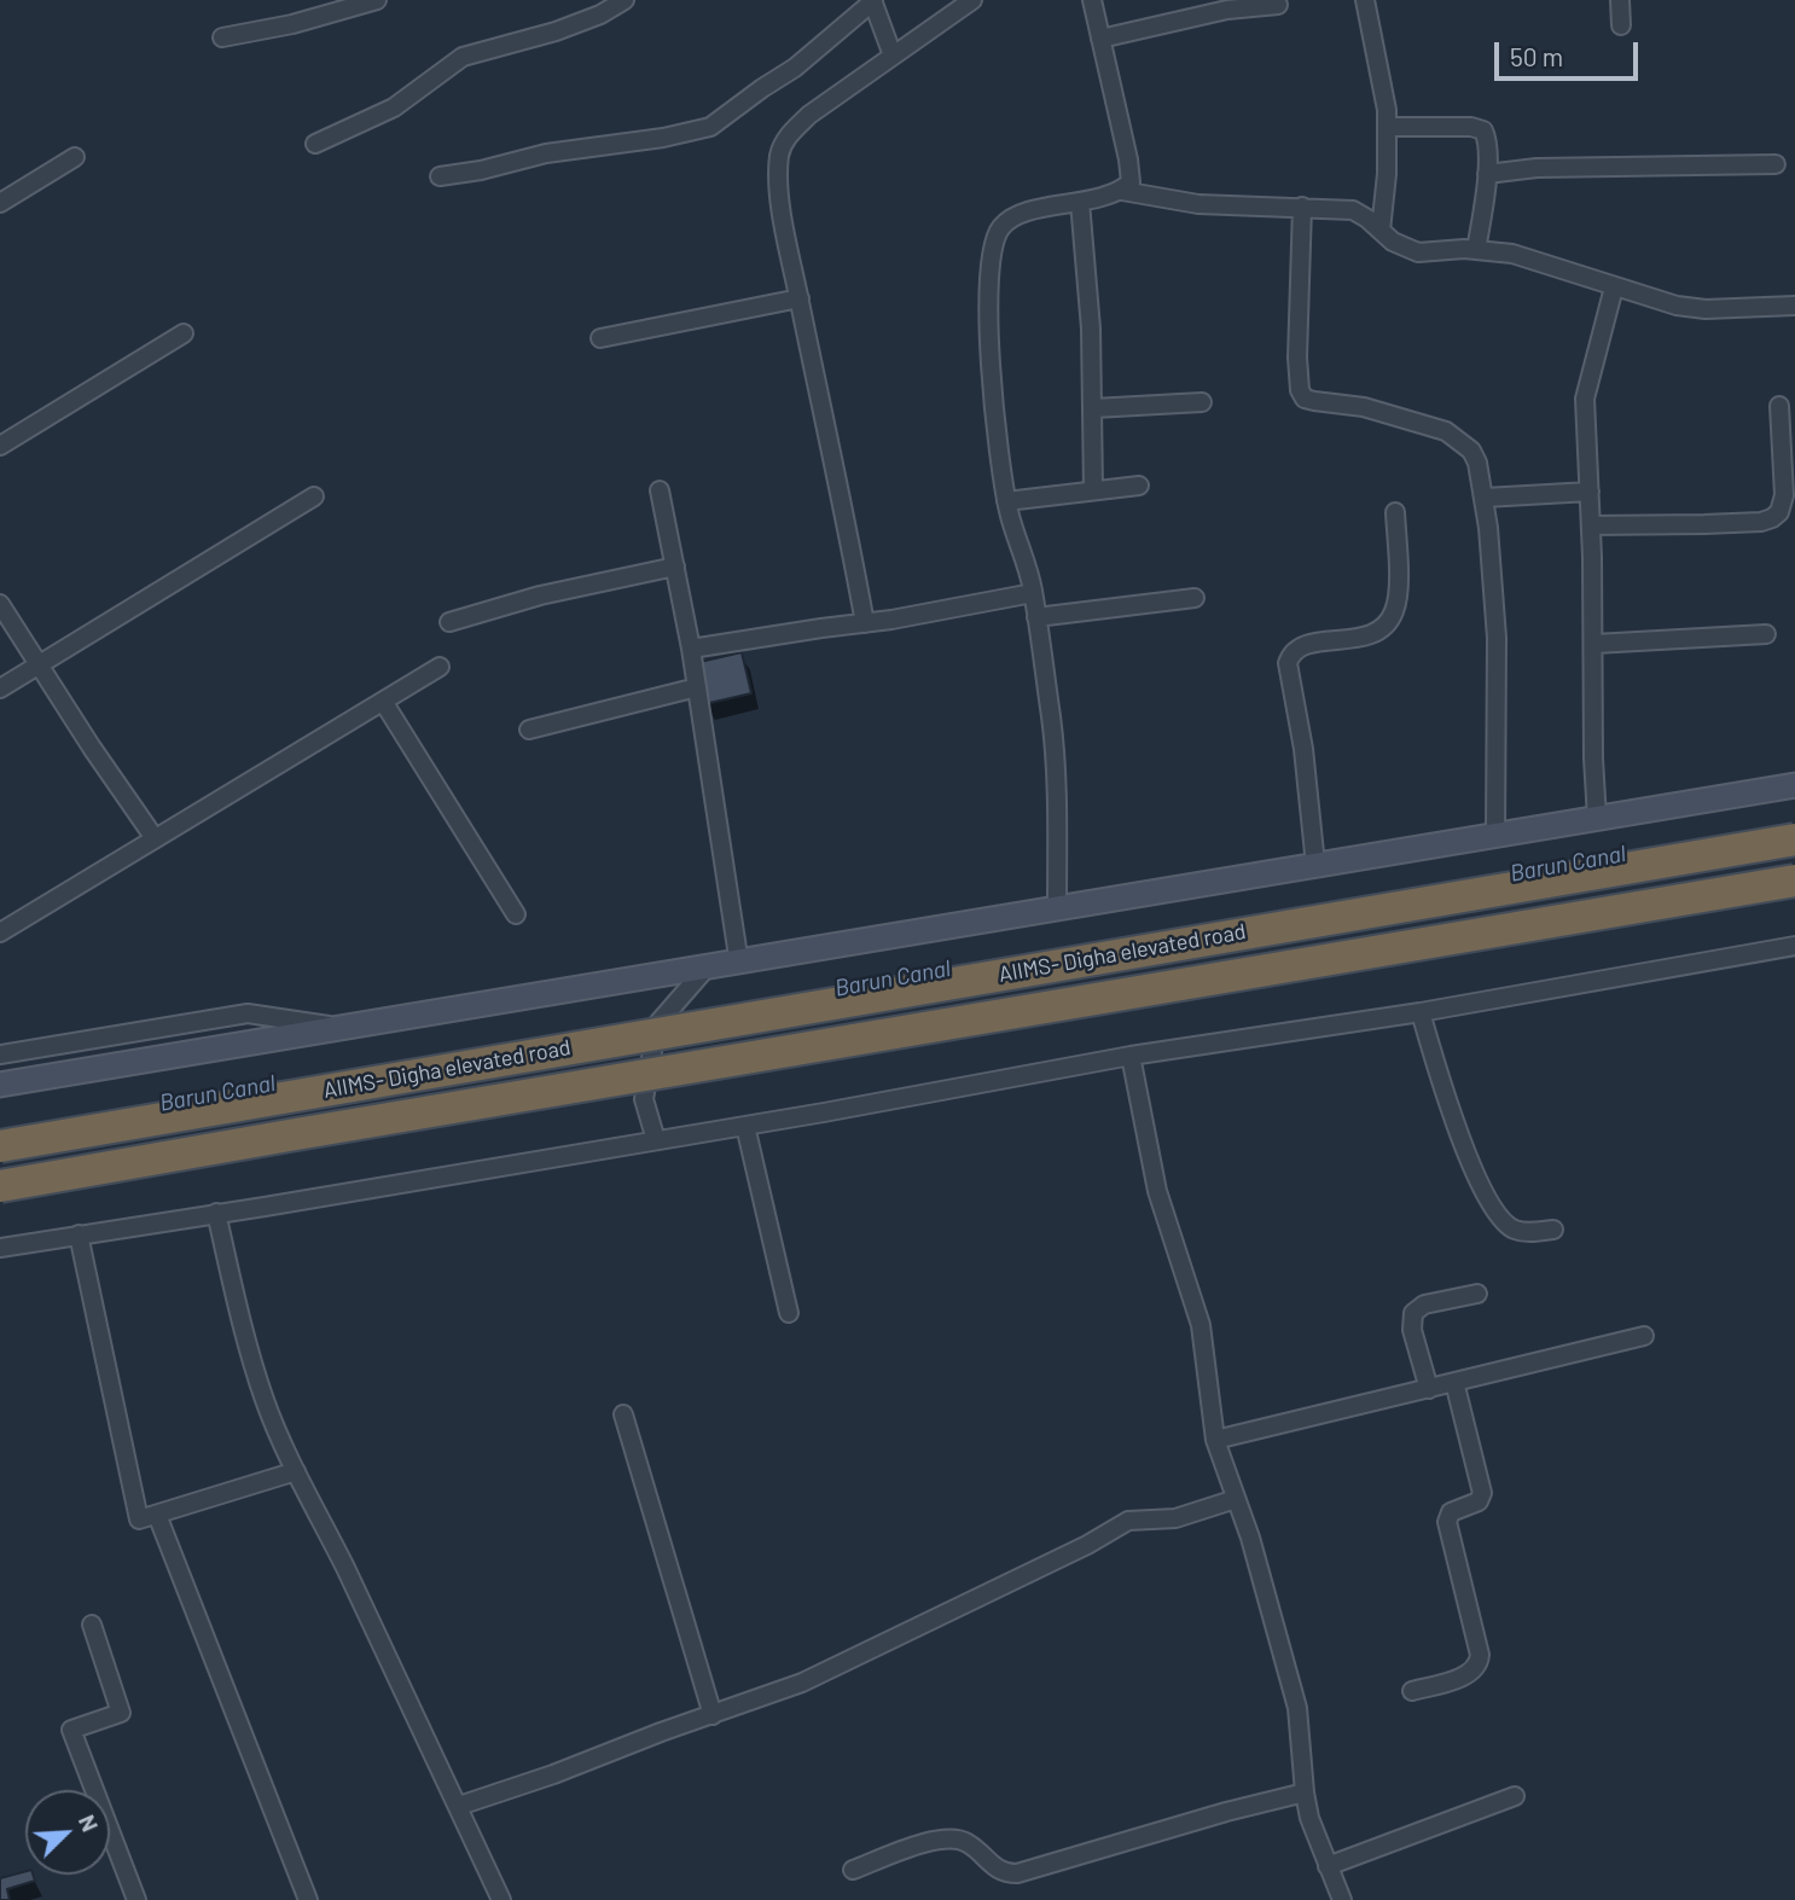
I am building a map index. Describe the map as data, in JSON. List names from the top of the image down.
{
  "streets": {
    "highway": ["AIIMS- Digha elevated road"]
  },
  "water": ["Barun Canal"],
  "scale_bar": "50 m",
  "north": "top right"
}
